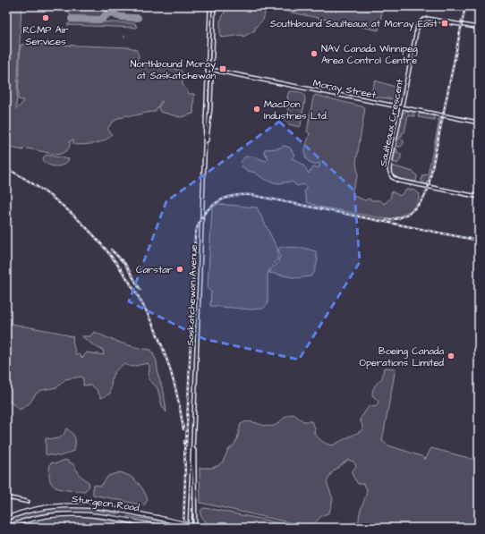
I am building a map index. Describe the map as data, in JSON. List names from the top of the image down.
{
  "streets": {
    "main road": ["Sturgeon Road"],
    "street": ["Moray Street", "Saulteaux Crescent", "Saskatchewan Avenue"]
  },
  "crossings": [
    ["Moray Street", "Saulteaux Crescent"],
    ["Moray Street", "Saskatchewan Avenue"],
    ["Saskatchewan Avenue", "Sturgeon Road"]
  ],
  "places": {
    "other": [
      "RCMP Air Services",
      "NAV Canada Winnipeg Area Control Centre",
      "MacDon Industries Ltd.",
      "Carstar",
      "Boeing Canada Operations Limited"
    ],
    "transit": ["Southbound Saulteaux at Moray East", "Northbound Moray at Saskatchewan"]
  }
}
